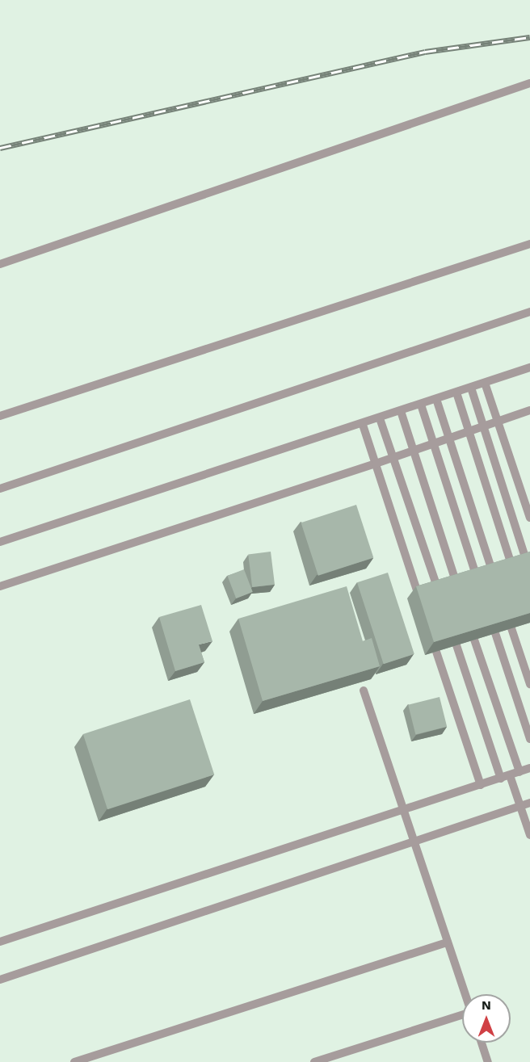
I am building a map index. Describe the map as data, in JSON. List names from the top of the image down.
{
  "north": "top"
}
